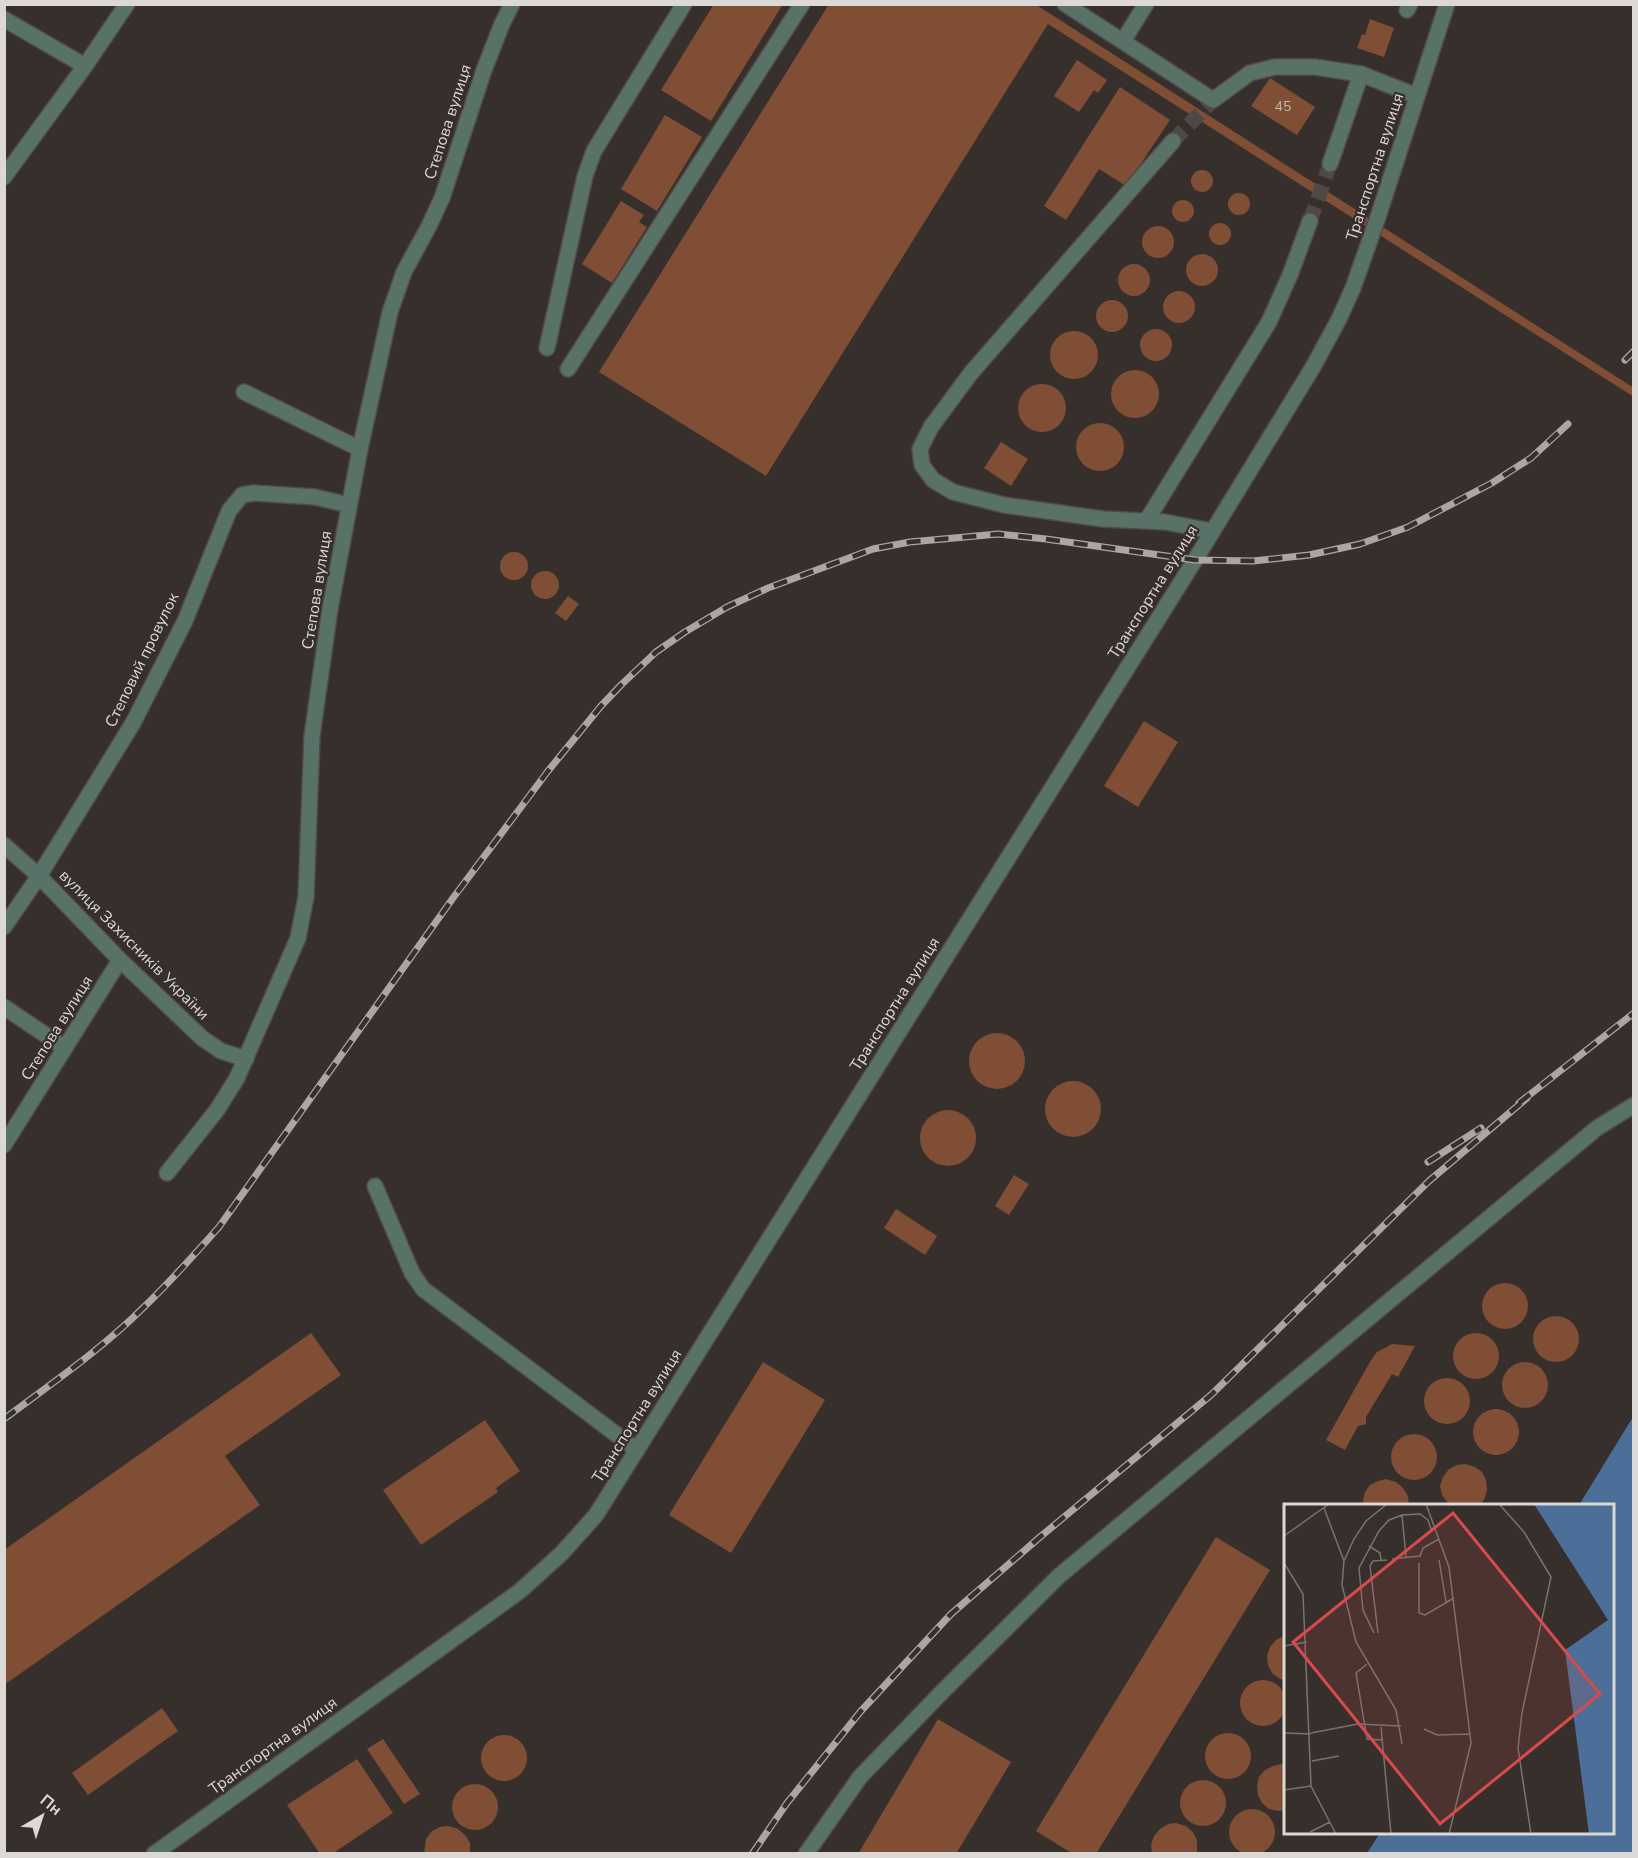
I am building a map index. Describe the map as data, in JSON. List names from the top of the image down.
{
  "streets": {
    "street": [
      "Степова вулиця",
      "Транспортна вулиця",
      "Степовий провулок",
      "вулиця Захисників України"
    ]
  },
  "crossings": [
    ["Степова вулиця", "Степовий провулок"],
    ["Степова вулиця", "вулиця Захисників України"],
    ["Степовий провулок", "вулиця Захисників України"]
  ],
  "house_numbers": ["45"],
  "north": "top right"
}
